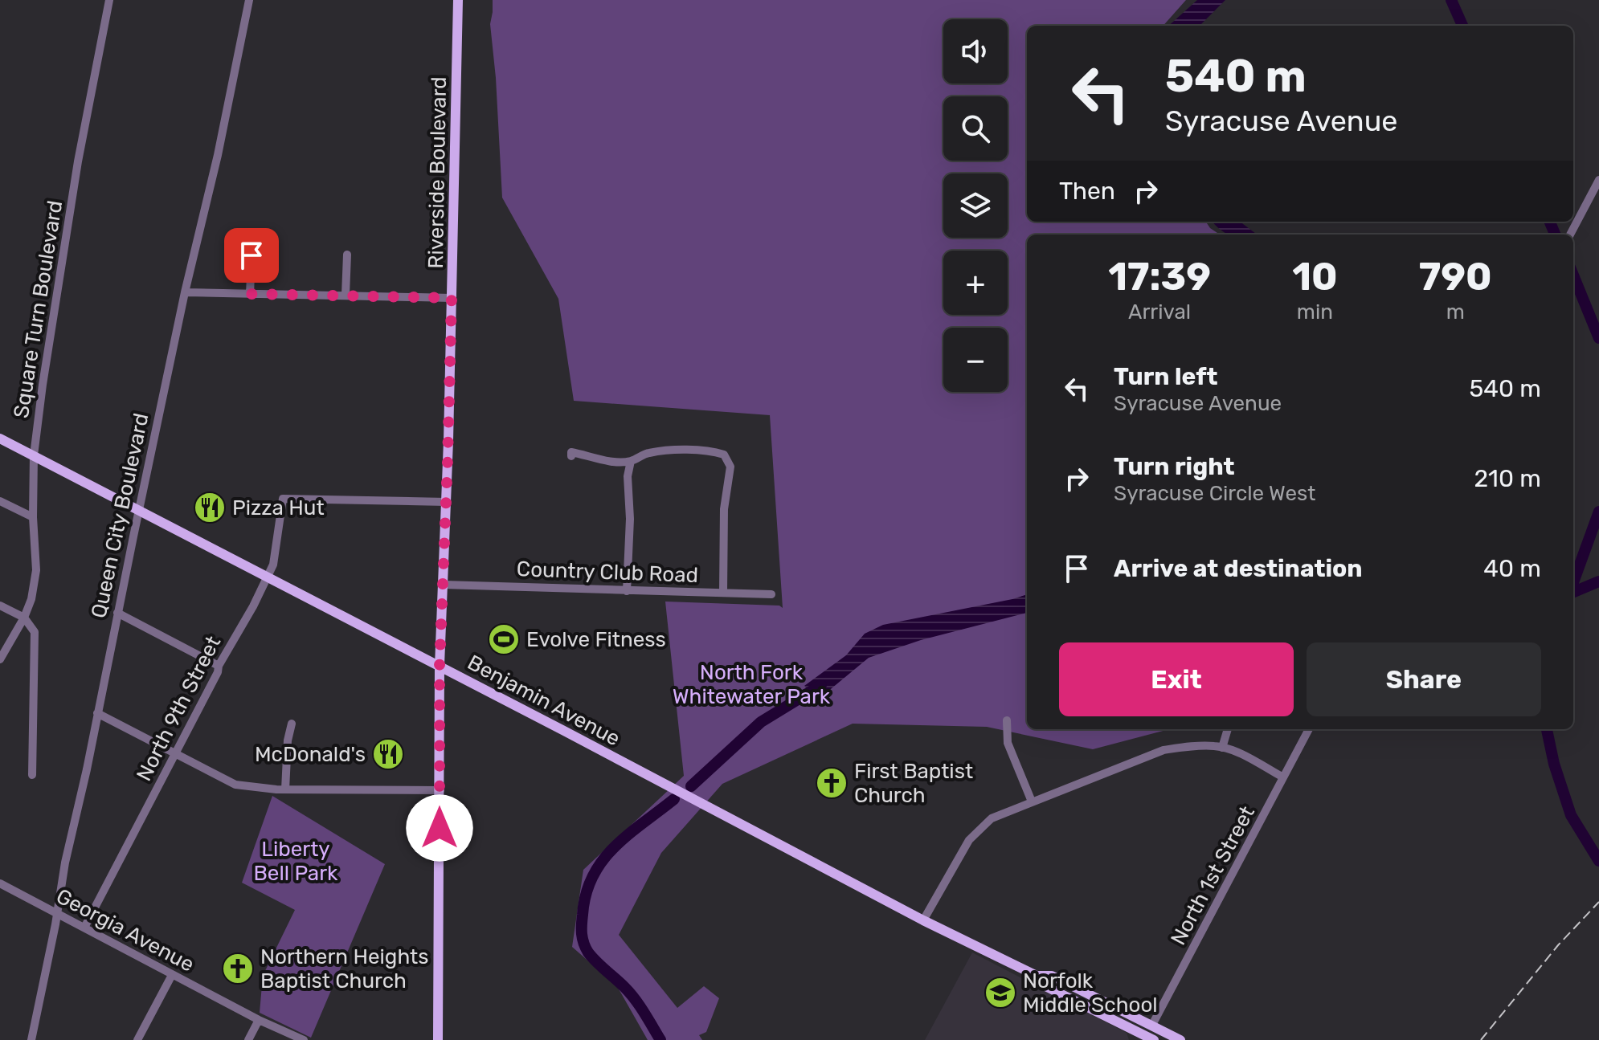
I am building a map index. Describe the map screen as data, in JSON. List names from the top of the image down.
{
  "streets": {
    "main road": ["Riverside Boulevard", "Benjamin Avenue", "North 1st Street"],
    "street": [
      "Square Turn Boulevard",
      "Queen City Boulevard",
      "Country Club Road",
      "North 9th Street",
      "Georgia Avenue"
    ]
  },
  "crossings": [
    ["Riverside Boulevard", "Country Club Road"],
    ["Riverside Boulevard", "Benjamin Avenue"],
    ["Riverside Boulevard", "North 9th Street"],
    ["Square Turn Boulevard", "Benjamin Avenue"],
    ["Queen City Boulevard", "Benjamin Avenue"],
    ["Queen City Boulevard", "Georgia Avenue"],
    ["Benjamin Avenue", "North 9th Street"],
    ["Benjamin Avenue", "North 1st Street"],
    ["North 9th Street", "Georgia Avenue"]
  ],
  "parks": ["North Fork Whitewater Park", "Liberty Bell Park"],
  "places": {
    "restaurant": ["Pizza Hut", "McDonald's"],
    "sports": ["Evolve Fitness"],
    "church": ["First Baptist Church", "Northern Heights Baptist Church"],
    "school or university": ["Norfolk Middle School"]
  },
  "page": {
    "map_buttons": ["+", "−"],
    "turn": ["540 m", "Syracuse Avenue"],
    "then": "Then",
    "eta": [
      "17:39",
      "Arrival",
      "10",
      "min",
      "790",
      "m"
    ],
    "list": [
      {
        "name": "Turn left",
        "note": "Syracuse Avenue",
        "value": "540 m"
      },
      {
        "name": "Turn right",
        "note": "Syracuse Circle West",
        "value": "210 m"
      },
      {
        "name": "Arrive at destination",
        "value": "40 m"
      }
    ],
    "buttons": ["Exit", "Share"]
  }
}
